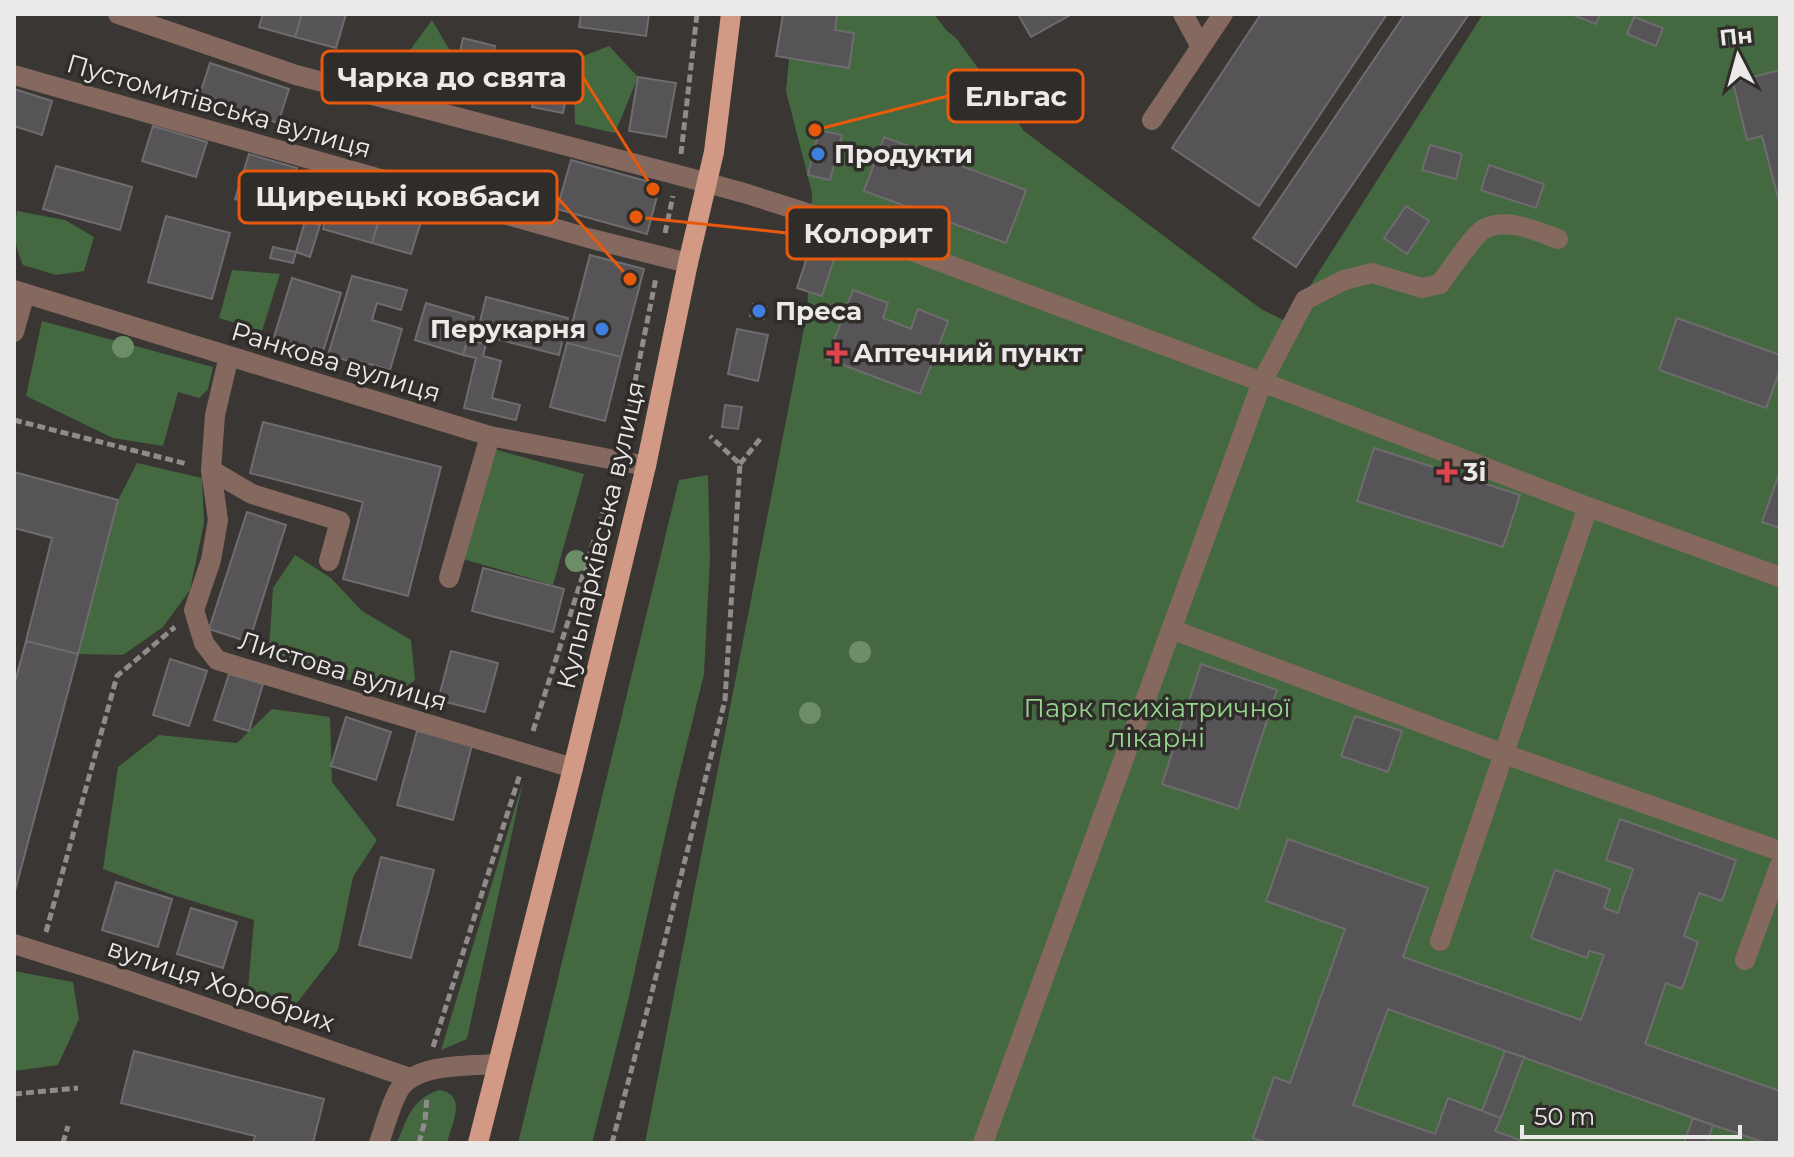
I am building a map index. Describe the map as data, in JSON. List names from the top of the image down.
{
  "streets": {
    "main road": ["Кульпарківська вулиця"],
    "street": [
      "Пустомитівська вулиця",
      "Ранкова вулиця",
      "Листова вулиця",
      "вулиця Хоробрих"
    ]
  },
  "crossings": [
    ["Пустомитівська вулиця", "Кульпарківська вулиця"],
    ["Ранкова вулиця", "Кульпарківська вулиця"],
    ["Кульпарківська вулиця", "Листова вулиця"]
  ],
  "parks": ["Парк психіатричної лікарні"],
  "places": {
    "other": [
      "Ельгас",
      "Продукти",
      "Чарка до свята",
      "Колорит",
      "Щирецькі ковбаси",
      "Преса",
      "Перукарня"
    ],
    "health": ["Аптечний пункт", "3і"]
  },
  "scale_bar": "50 m",
  "north": "top"
}
